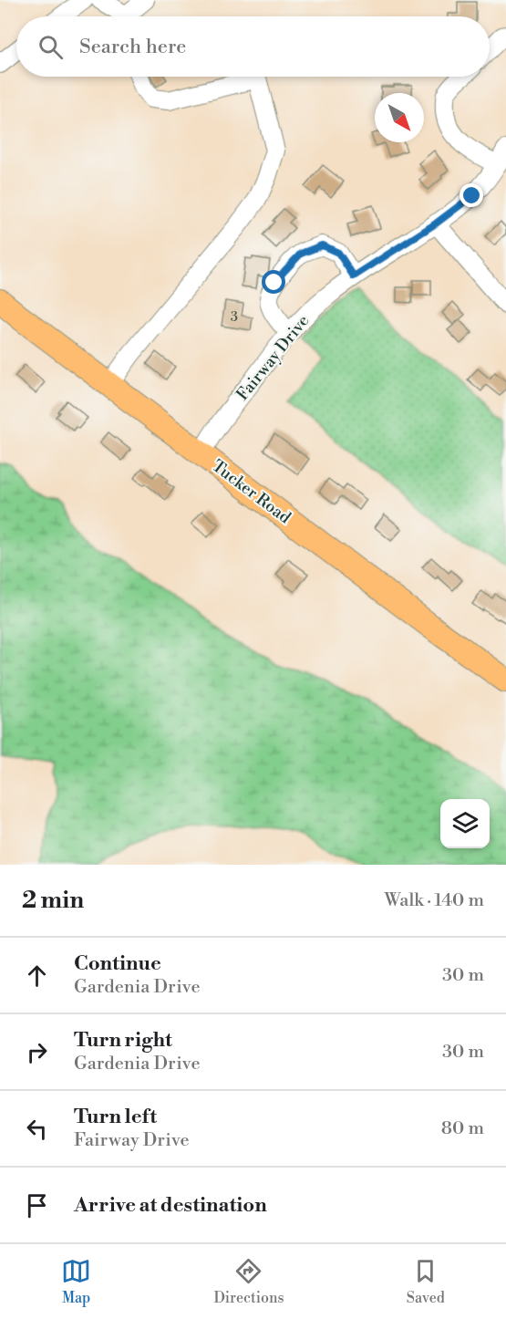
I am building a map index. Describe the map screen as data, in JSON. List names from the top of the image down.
{
  "streets": {
    "main road": ["Tucker Road"],
    "street": ["Fairway Drive"]
  },
  "crossings": [
    ["Fairway Drive", "Tucker Road"]
  ],
  "house_numbers": ["3"],
  "north": "bottom right",
  "page": {
    "search": "Search here",
    "heading": ["2 min", "Walk · 140 m"],
    "list": [
      ["Continue", "Gardenia Drive", "30 m"],
      ["Turn right", "Gardenia Drive", "30 m"],
      ["Turn left", "Fairway Drive", "80 m"],
      "Arrive at destination"
    ],
    "nav": ["Map", "Directions", "Saved"]
  }
}
